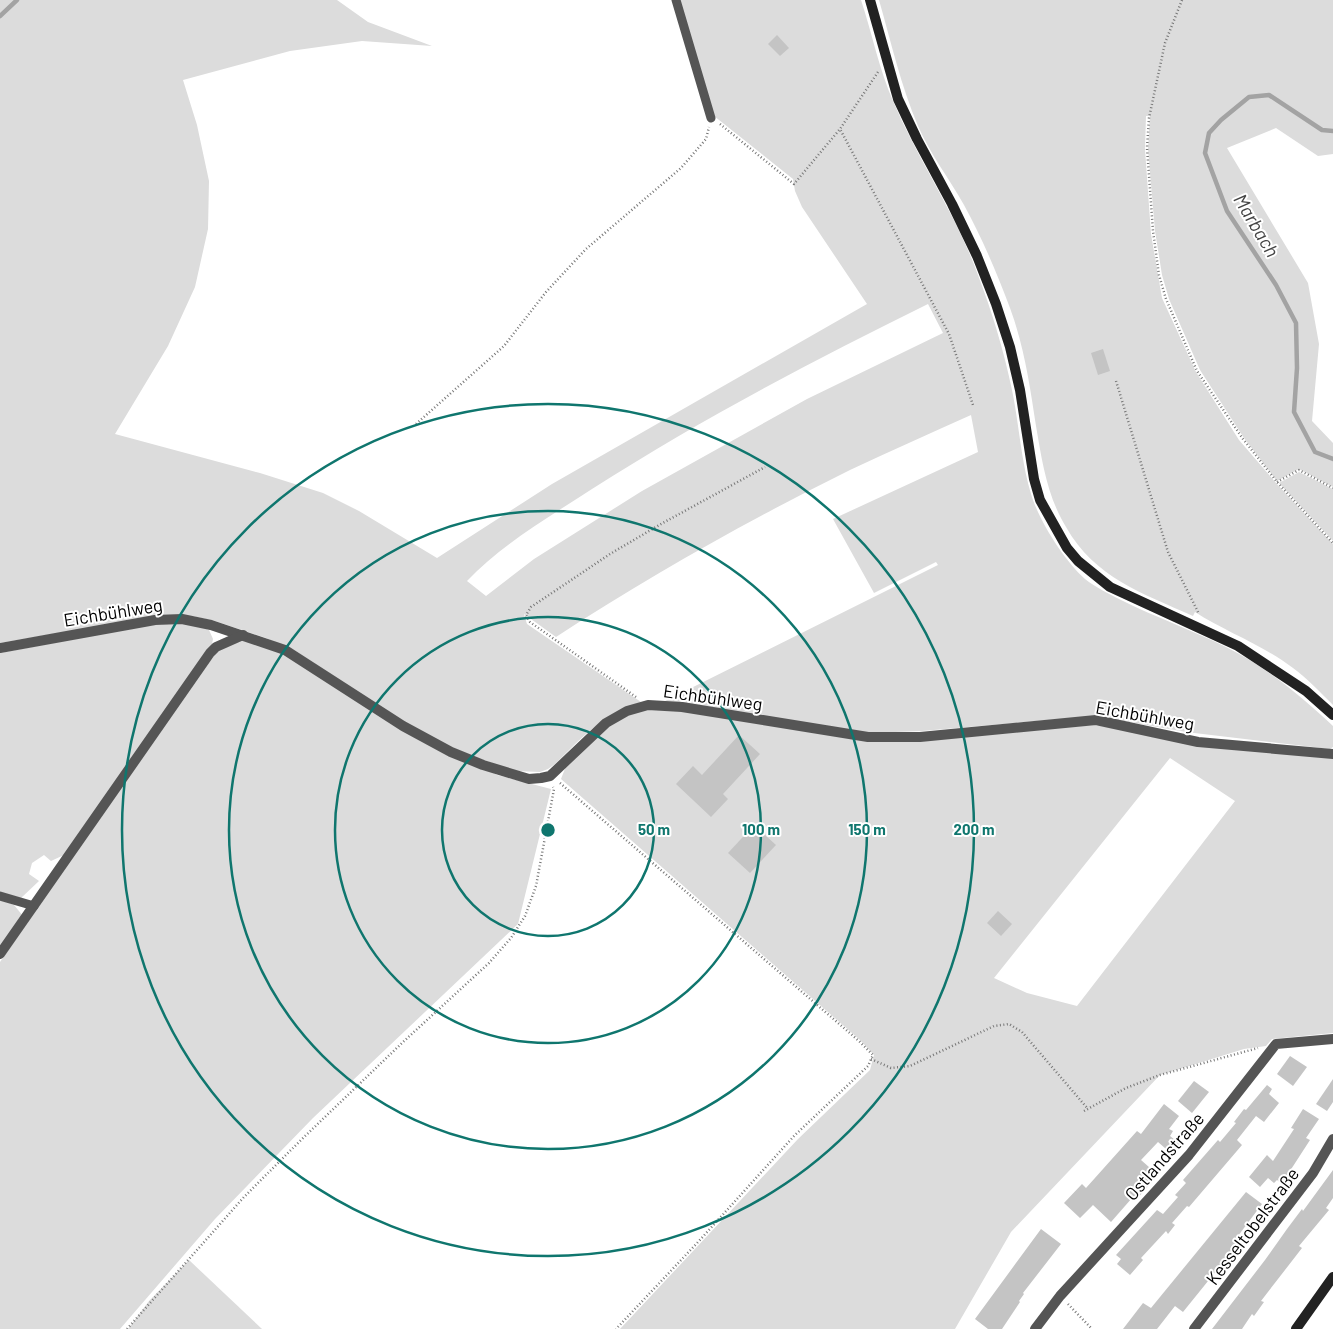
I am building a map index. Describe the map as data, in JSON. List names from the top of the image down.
{
  "streets": {
    "street": ["Eichbühlweg", "Ostlandstraße", "Kesseltobelstraße"]
  },
  "water": ["Marbach"],
  "rings": [
    "50 m",
    "100 m",
    "150 m",
    "200 m"
  ]
}
